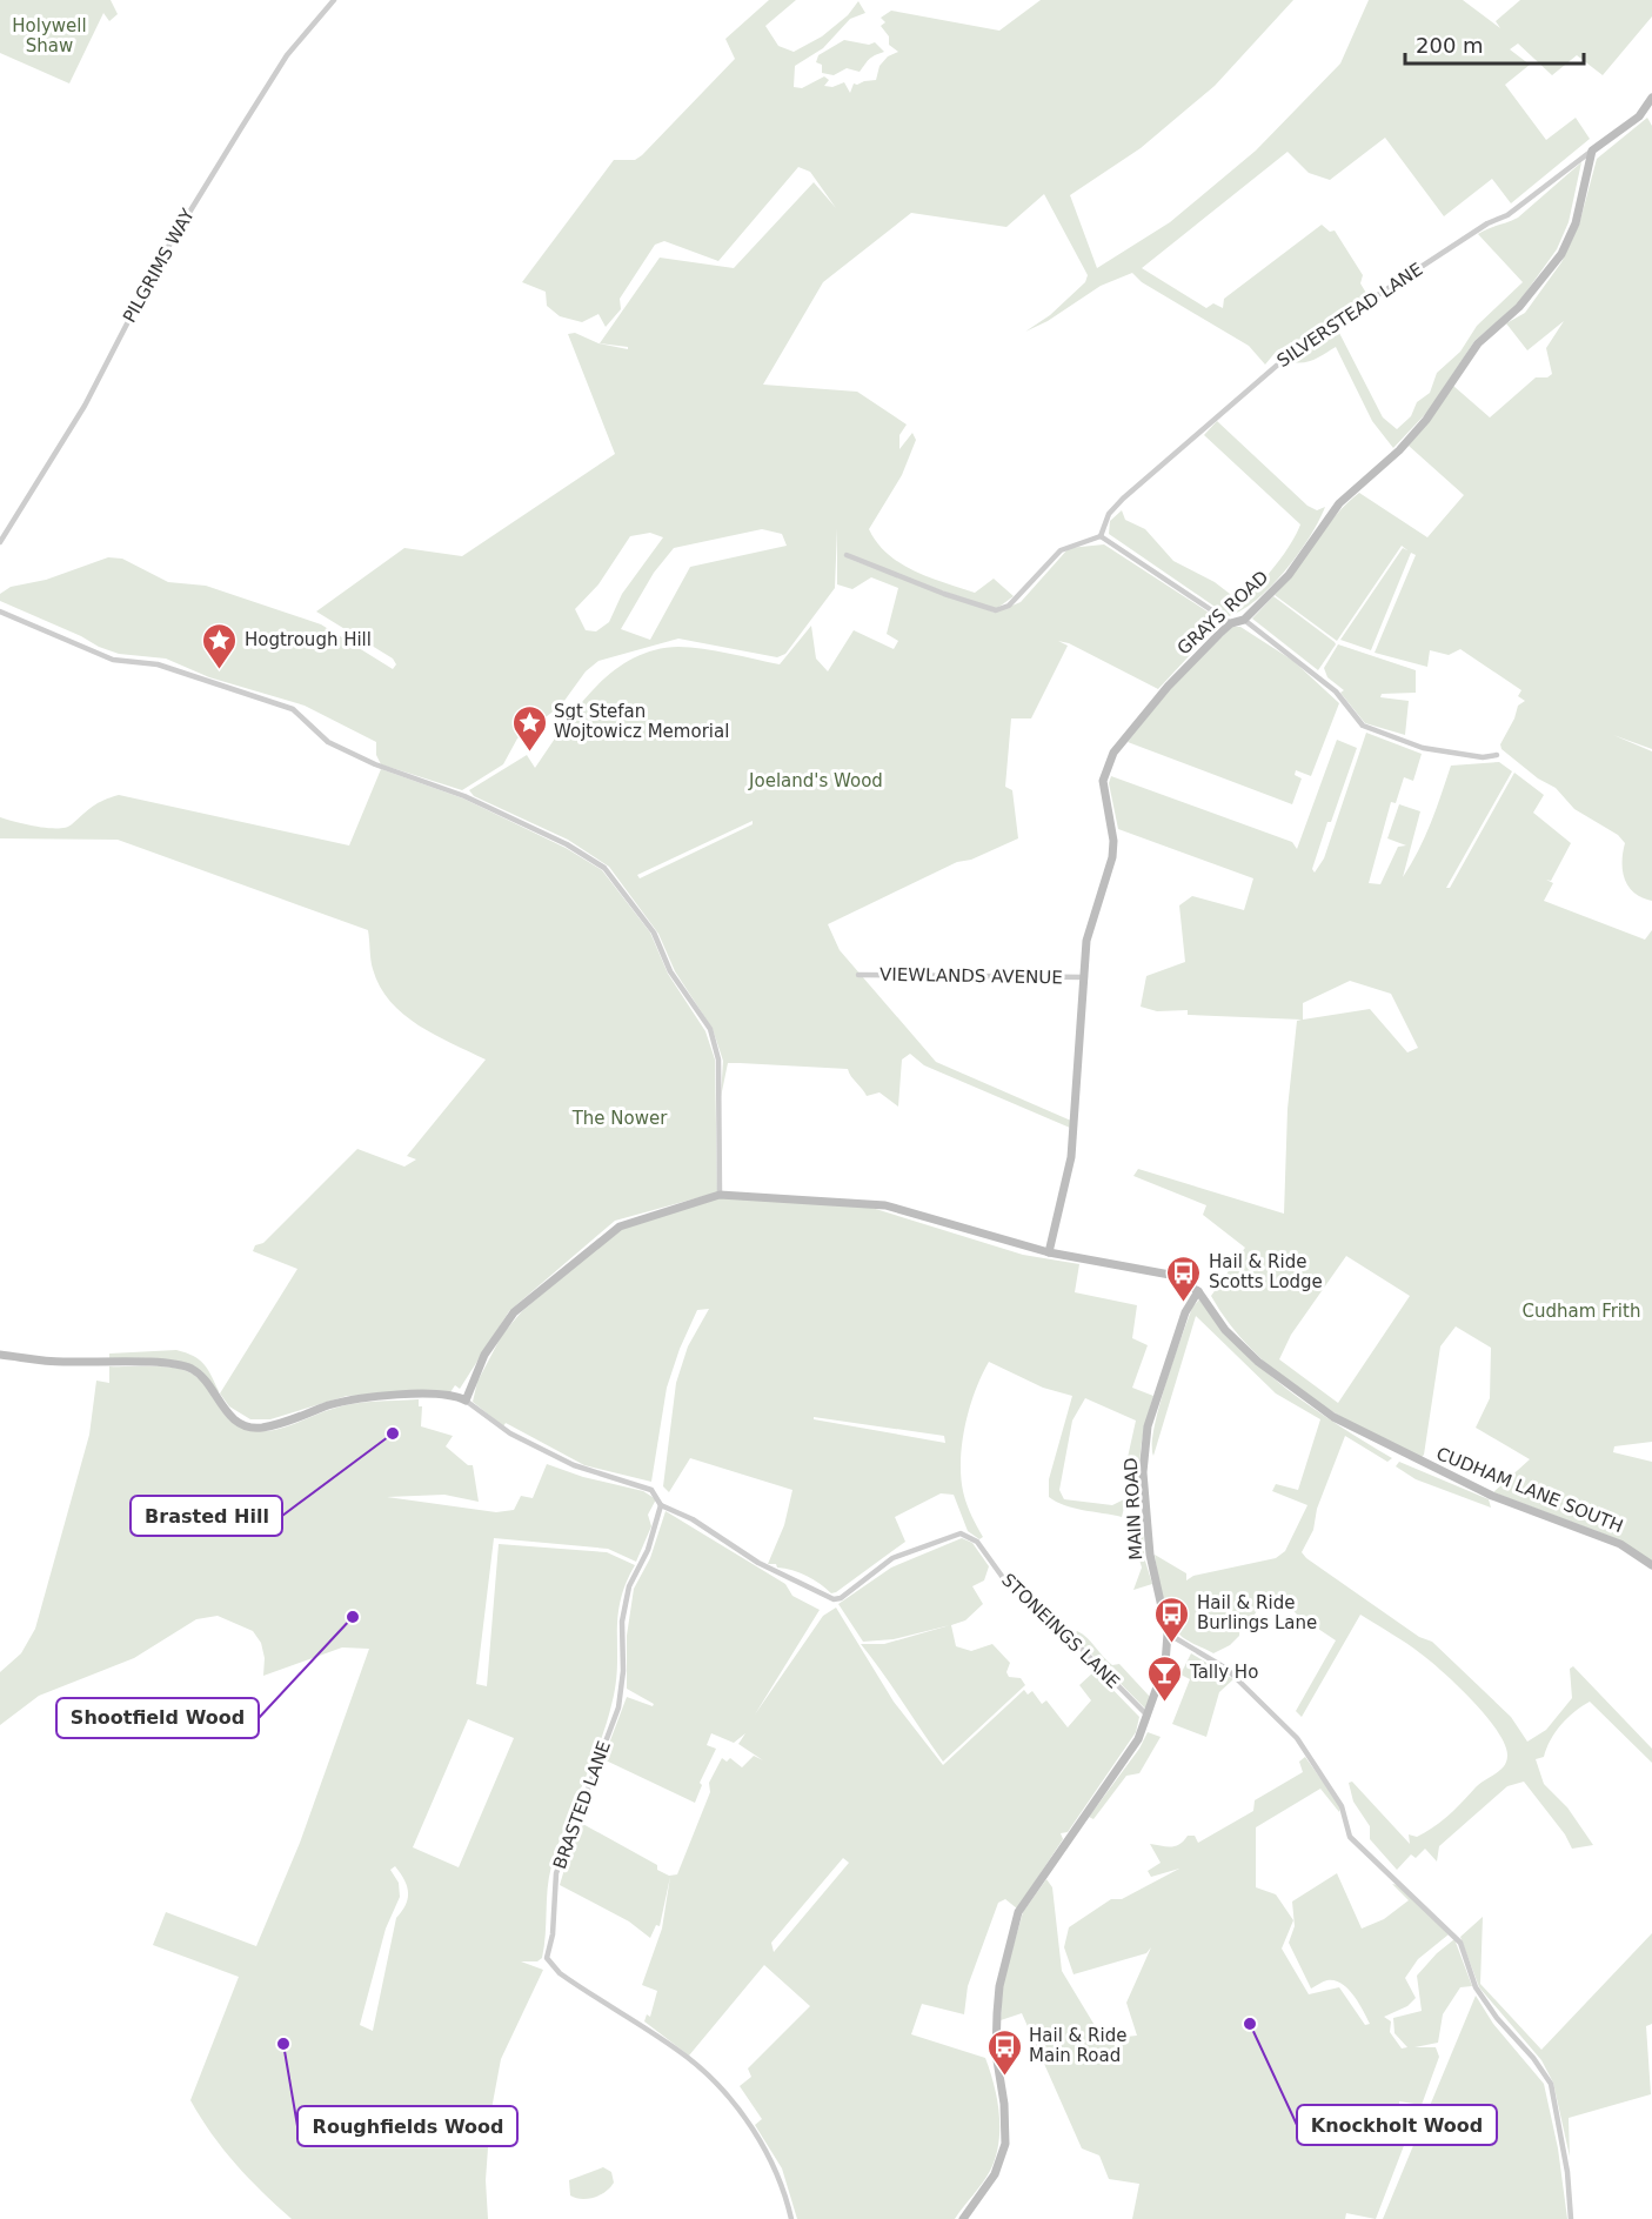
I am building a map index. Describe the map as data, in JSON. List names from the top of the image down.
{
  "streets": {
    "street": [
      "PILGRIMS WAY",
      "SILVERSTEAD LANE",
      "GRAYS ROAD",
      "VIEWLANDS AVENUE",
      "CUDHAM LANE SOUTH",
      "MAIN ROAD",
      "STONEINGS LANE",
      "BRASTED LANE"
    ]
  },
  "crossings": [
    ["SILVERSTEAD LANE", "GRAYS ROAD"],
    ["GRAYS ROAD", "VIEWLANDS AVENUE"],
    ["CUDHAM LANE SOUTH", "MAIN ROAD"],
    ["MAIN ROAD", "STONEINGS LANE"],
    ["STONEINGS LANE", "BRASTED LANE"]
  ],
  "parks": [
    "Holywell Shaw",
    "Joeland's Wood",
    "The Nower",
    "Cudham Frith"
  ],
  "places": {
    "place": ["Hogtrough Hill", "Sgt Stefan Wojtowicz Memorial"],
    "bus stop": ["Hail & Ride Scotts Lodge", "Hail & Ride Burlings Lane", "Hail & Ride Main Road"],
    "other": [
      "Brasted Hill",
      "Shootfield Wood",
      "Knockholt Wood",
      "Roughfields Wood"
    ],
    "bar": ["Tally Ho"]
  },
  "scale_bar": "200 m"
}
